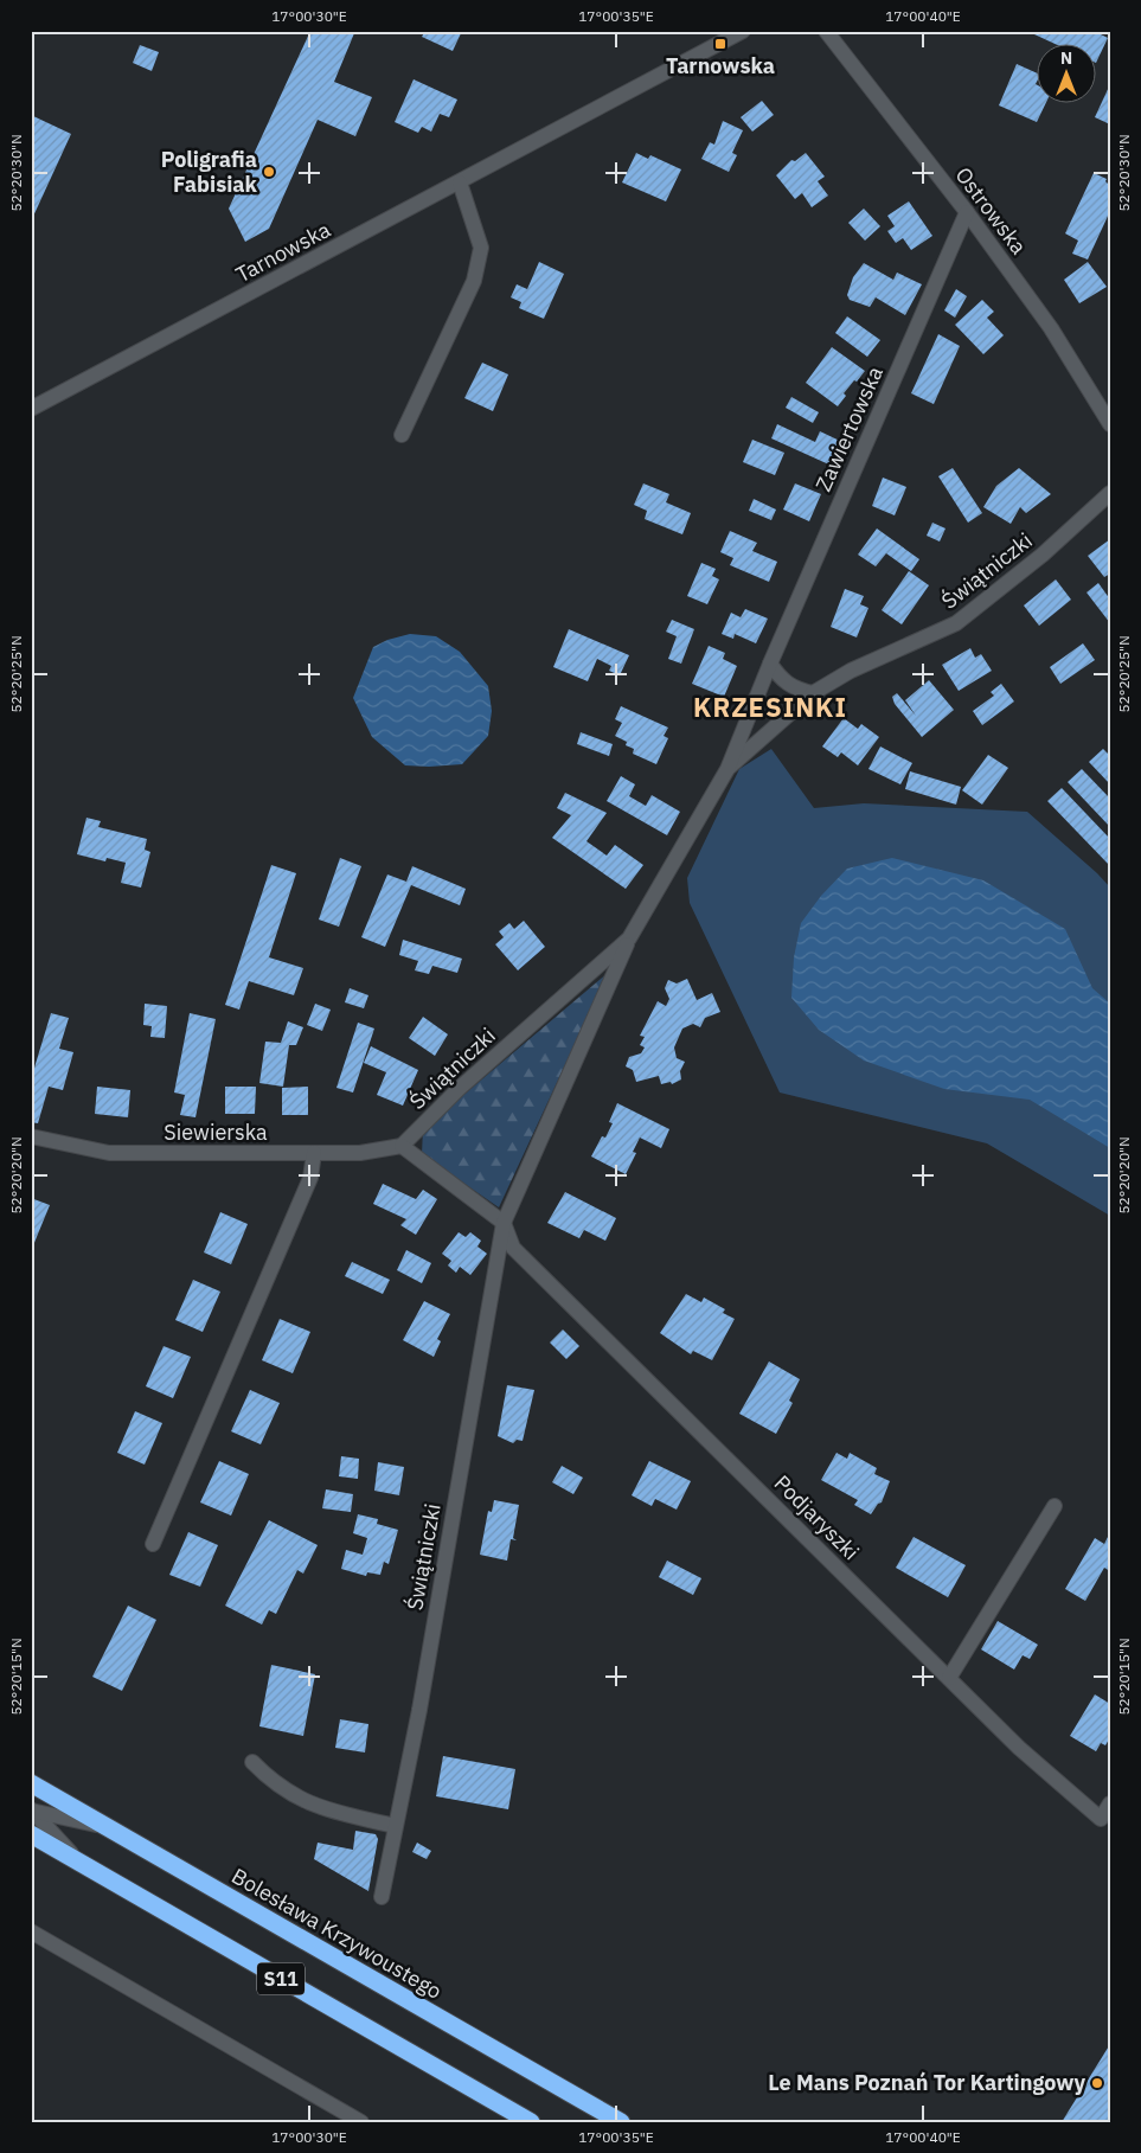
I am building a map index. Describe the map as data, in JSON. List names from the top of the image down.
{
  "streets": {
    "highway": ["Bolesława Krzywoustego", "S11"],
    "street": [
      "Ostrowska",
      "Tarnowska",
      "Zawiertowska",
      "Świątniczki",
      "Siewierska",
      "Podjaryszki"
    ]
  },
  "crossings": [
    ["Ostrowska", "Zawiertowska"],
    ["Zawiertowska", "Świątniczki"],
    ["Świątniczki", "Siewierska"],
    ["Świątniczki", "Podjaryszki"]
  ],
  "districts": ["KRZESINKI"],
  "places": {
    "transit": ["Tarnowska"],
    "other": ["Poligrafia Fabisiak", "Le Mans Poznań Tor Kartingowy"]
  },
  "north": "top",
  "coordinates": [
    "17°00'30\"E",
    "17°00'35\"E",
    "17°00'40\"E",
    "52°20'30\"N",
    "52°20'25\"N",
    "52°20'20\"N",
    "52°20'15\"N"
  ]
}
